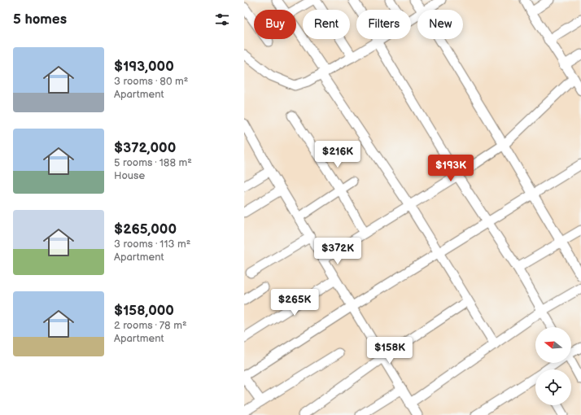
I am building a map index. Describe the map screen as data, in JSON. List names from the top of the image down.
{
  "north": "left",
  "page": {
    "heading": "5 homes",
    "chip": [
      "Buy",
      "Rent",
      "Filters",
      "New"
    ],
    "list": [
      {
        "name": "$193,000",
        "note": "3 rooms · 80 m² · Apartment"
      },
      {
        "name": "$372,000",
        "note": "5 rooms · 188 m² · House"
      },
      {
        "name": "$265,000",
        "note": "3 rooms · 113 m² · Apartment"
      },
      {
        "name": "$158,000",
        "note": "2 rooms · 78 m² · Apartment"
      }
    ],
    "price": [
      "$216K",
      "$193K",
      "$372K",
      "$265K",
      "$158K"
    ]
  }
}
